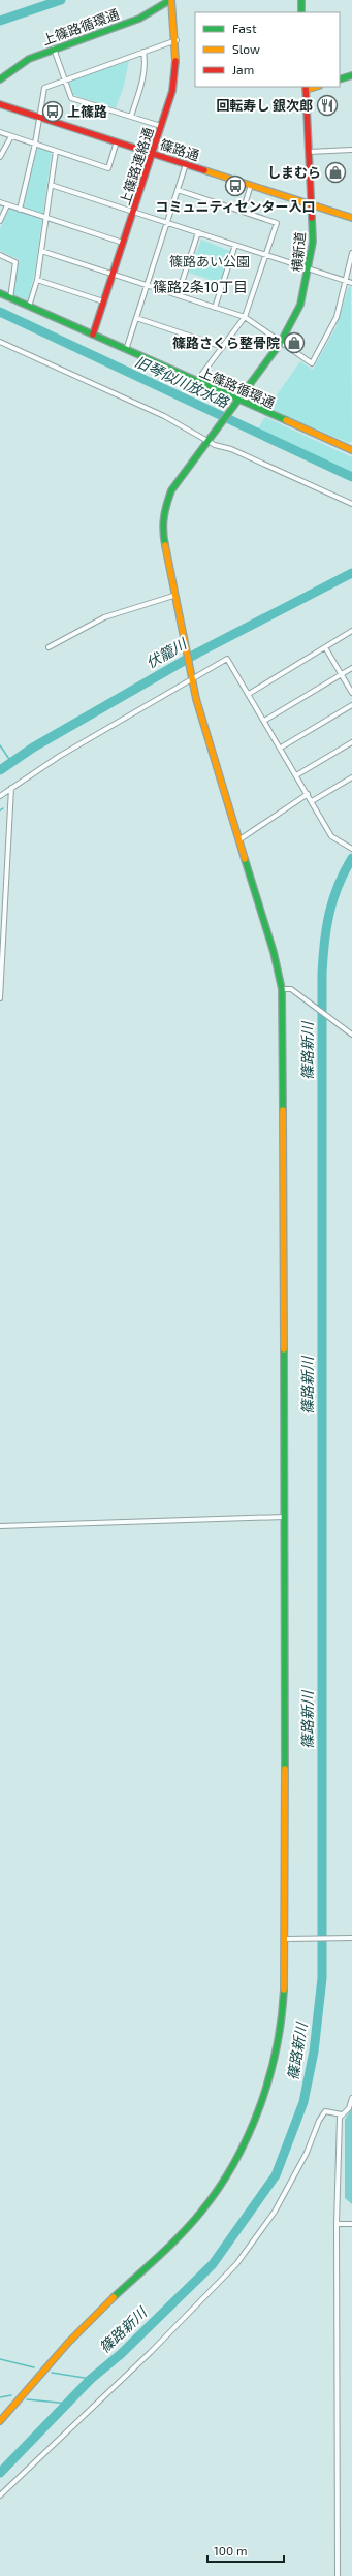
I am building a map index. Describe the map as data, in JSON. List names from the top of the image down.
{
  "streets": {
    "street": [
      "上篠路循環通",
      "篠路通",
      "上篠路連絡通",
      "横新道"
    ]
  },
  "crossings": [
    ["上篠路循環通", "上篠路連絡通"],
    ["上篠路循環通", "横新道"],
    ["篠路通", "上篠路連絡通"],
    ["篠路通", "横新道"]
  ],
  "districts": ["篠路2条10丁目"],
  "water": ["旧琴似川放水路", "伏籠川", "篠路新川"],
  "parks": ["篠路あい公園"],
  "places": {
    "restaurant": ["回転寿し 銀次郎"],
    "bus stop": ["上篠路", "コミュニティセンター入口"],
    "shop": ["しまむら", "篠路さくら整骨院"]
  },
  "legend": ["Fast", "Slow", "Jam"],
  "scale_bar": "100 m"
}
